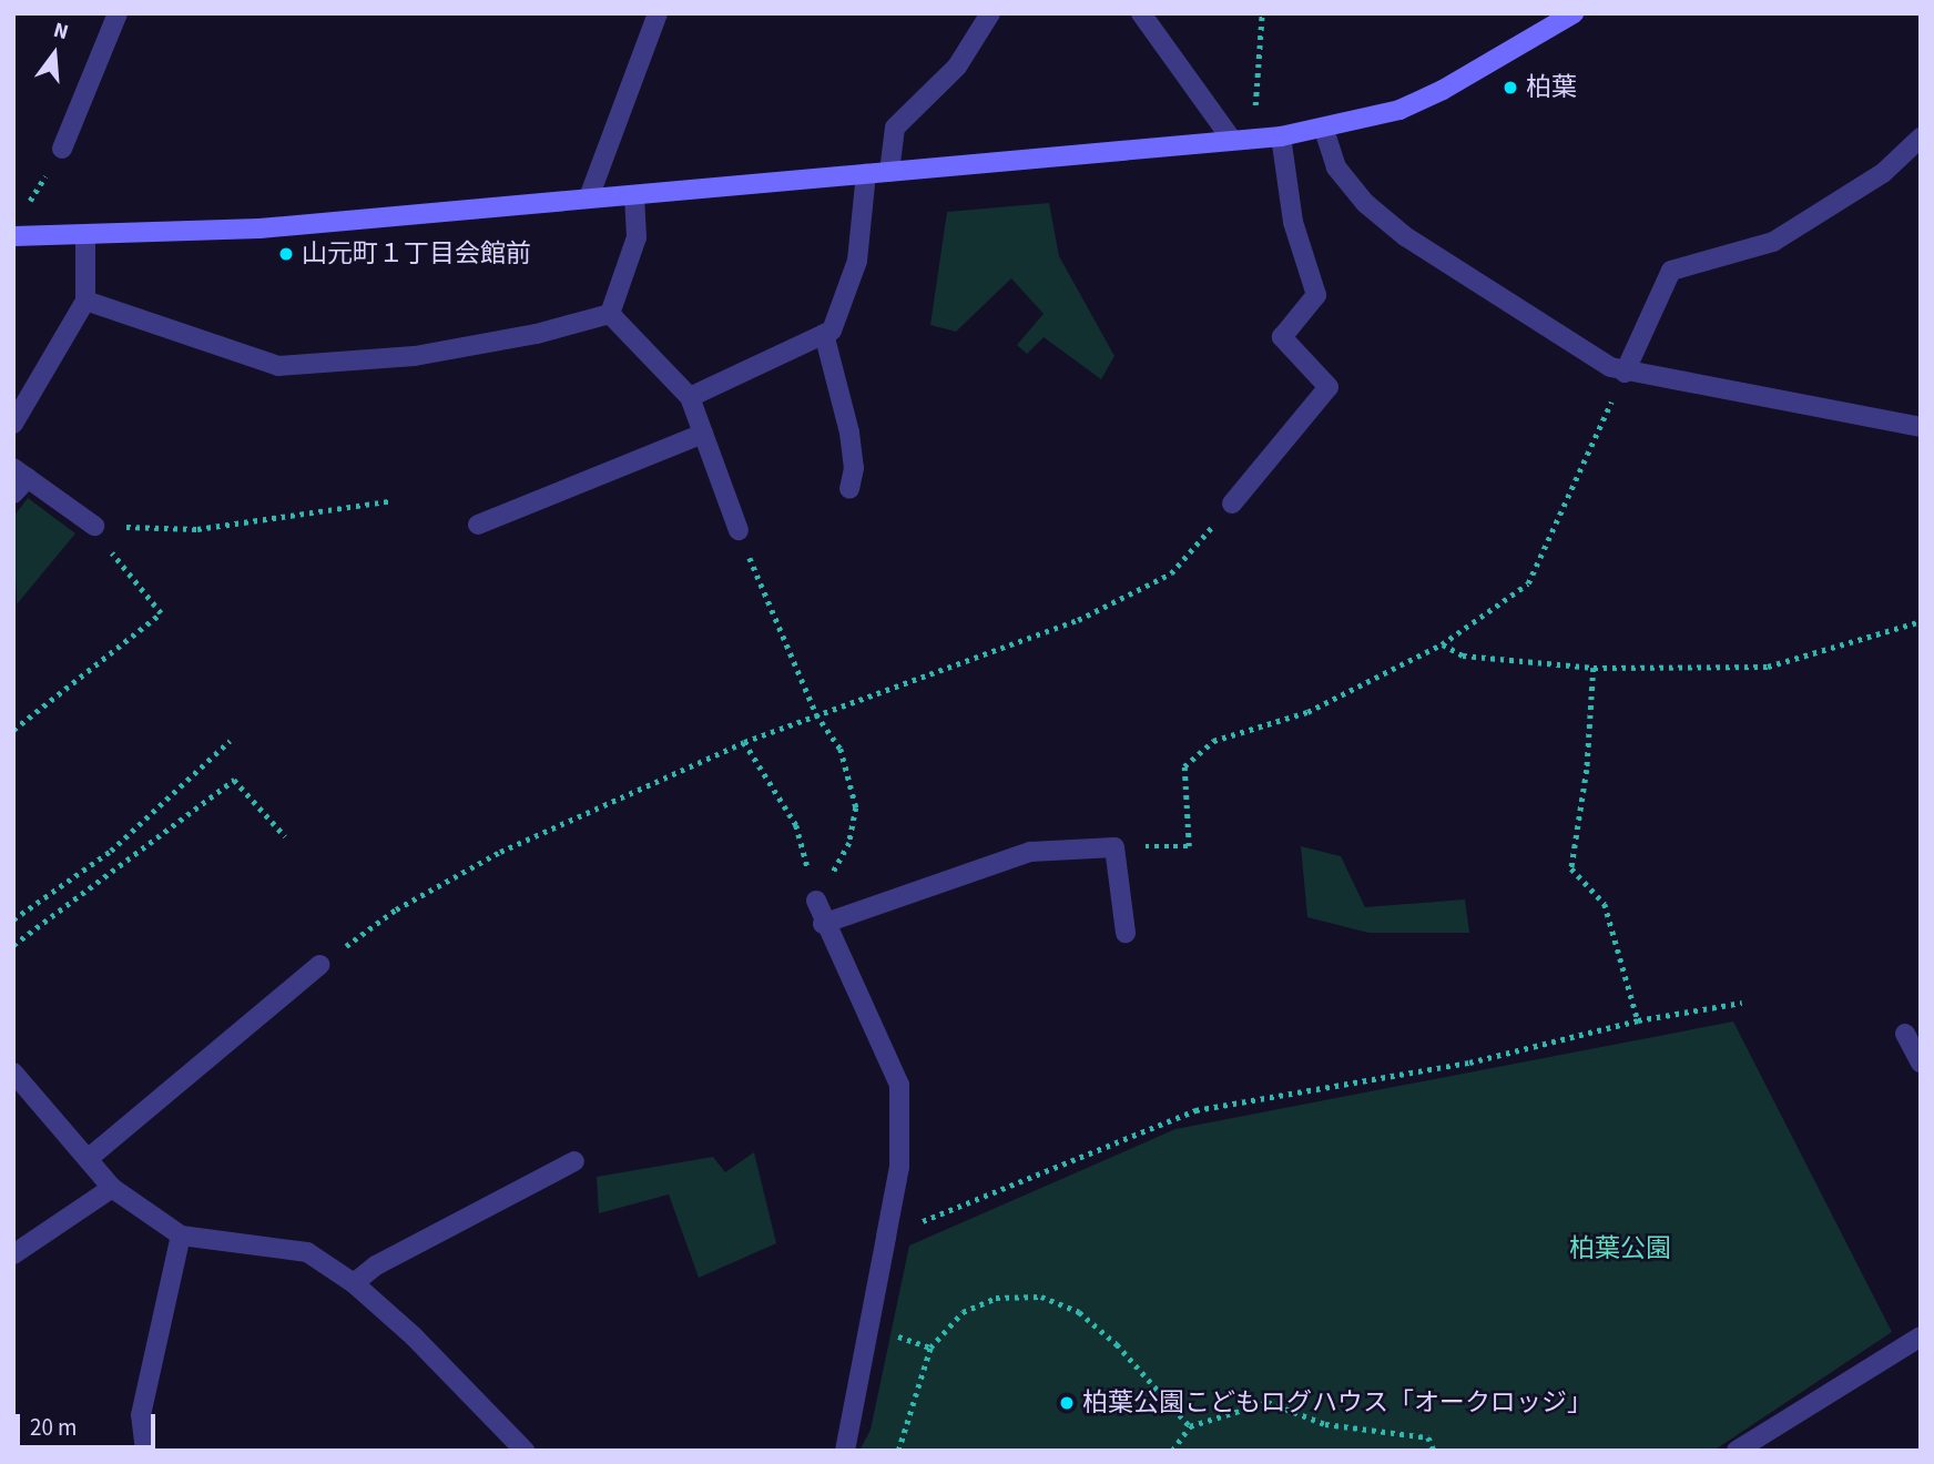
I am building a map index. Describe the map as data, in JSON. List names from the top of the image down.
{
  "parks": ["柏葉公園"],
  "places": ["柏葉", "山元町１丁目会館前", "柏葉公園こどもログハウス「オークロッジ」"],
  "scale_bar": "20 m",
  "north": "top"
}
